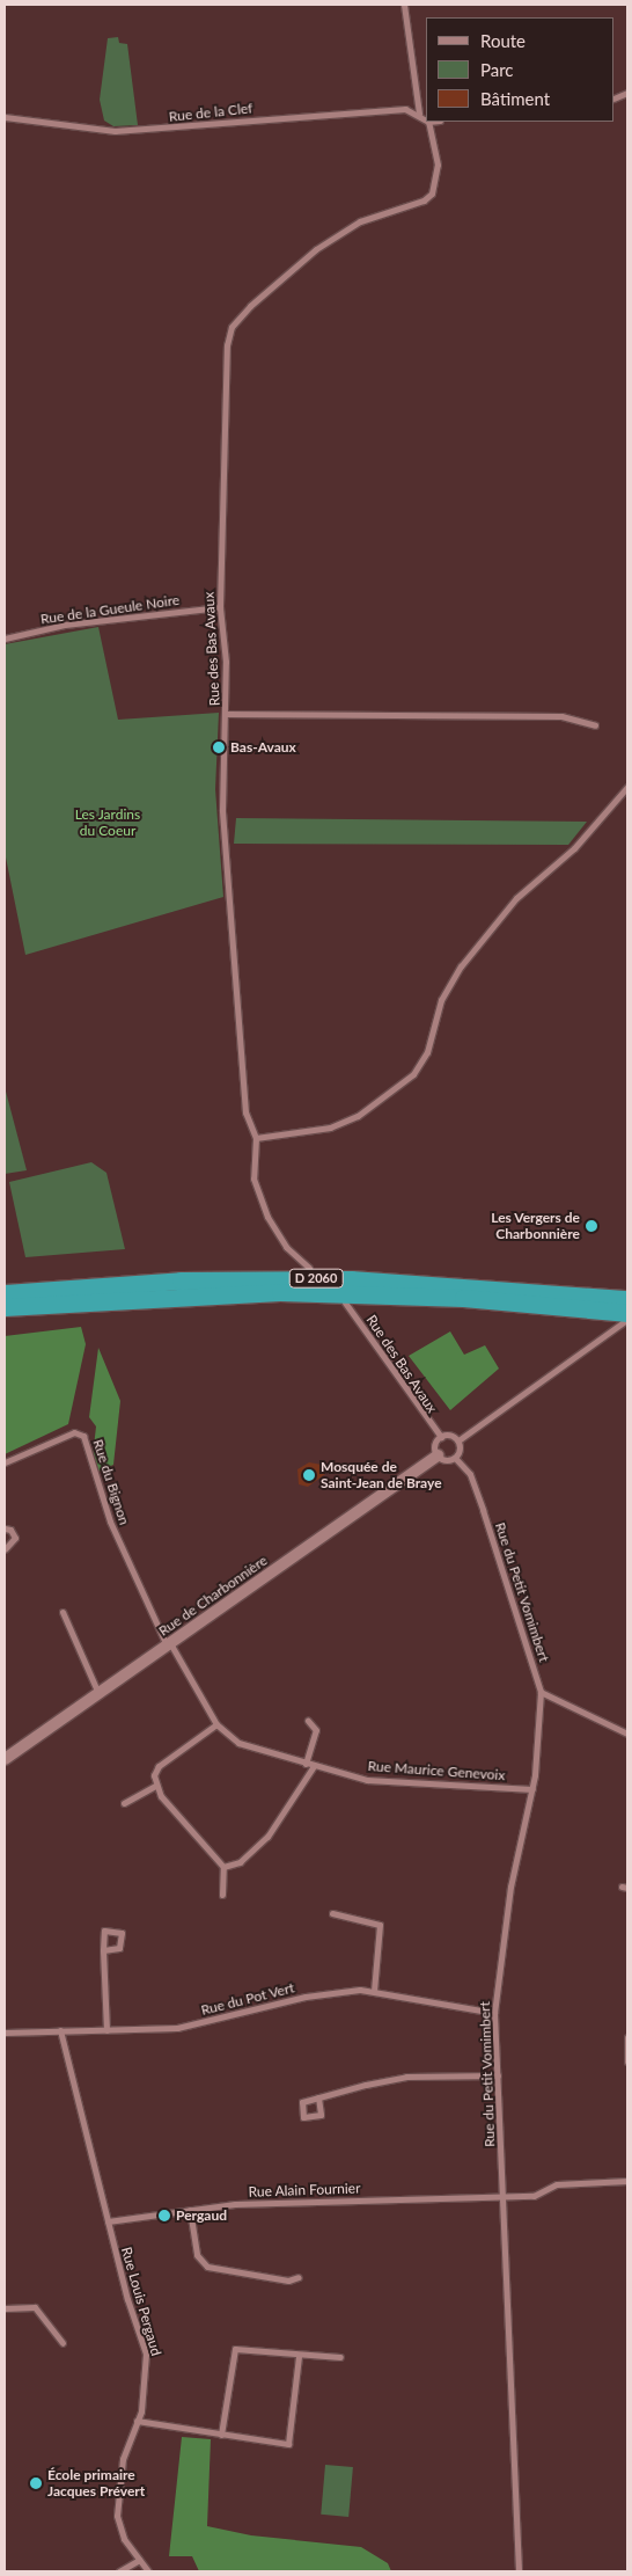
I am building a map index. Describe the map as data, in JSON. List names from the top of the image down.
{
  "streets": {
    "highway": ["D 2060"],
    "street": [
      "Rue de la Clef",
      "Rue de la Gueule Noire",
      "Rue des Bas Avaux",
      "Rue du Bignon",
      "Rue du Petit Vomimbert",
      "Rue de Charbonnière",
      "Rue Maurice Genevoix",
      "Rue du Pot Vert",
      "Rue Alain Fournier",
      "Rue Louis Pergaud"
    ]
  },
  "crossings": [
    ["Rue de la Gueule Noire", "Rue des Bas Avaux"],
    ["Rue des Bas Avaux", "Rue du Petit Vomimbert"],
    ["Rue des Bas Avaux", "Rue de Charbonnière"],
    ["Rue du Bignon", "Rue de Charbonnière"],
    ["Rue du Bignon", "Rue Maurice Genevoix"],
    ["Rue du Petit Vomimbert", "Rue de Charbonnière"],
    ["Rue du Petit Vomimbert", "Rue Maurice Genevoix"],
    ["Rue du Petit Vomimbert", "Rue du Pot Vert"],
    ["Rue du Petit Vomimbert", "Rue Alain Fournier"],
    ["Rue de Charbonnière", "Rue Maurice Genevoix"],
    ["Rue du Pot Vert", "Rue Louis Pergaud"],
    ["Rue Alain Fournier", "Rue Louis Pergaud"]
  ],
  "parks": ["Les Jardins du Coeur"],
  "places": [
    "Bas-Avaux",
    "Les Vergers de Charbonnière",
    "Mosquée de Saint-Jean de Braye",
    "Pergaud",
    "École primaire Jacques Prévert"
  ],
  "legend": ["Route", "Parc", "Bâtiment"]
}
